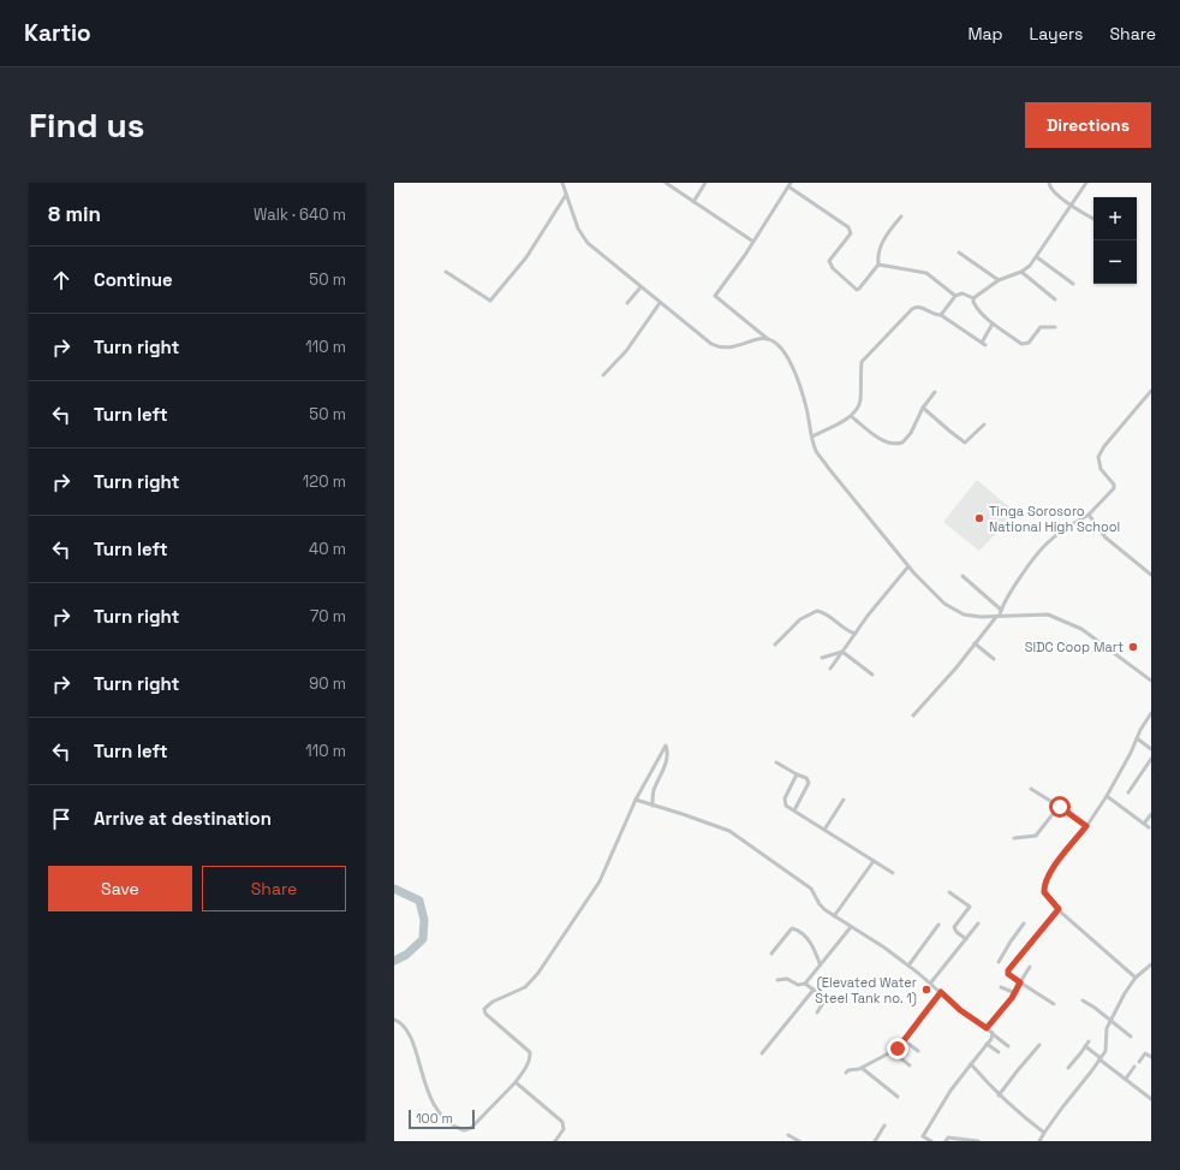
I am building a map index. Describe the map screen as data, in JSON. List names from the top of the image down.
{
  "places": ["Tinga Sorosoro National High School", "SIDC Coop Mart", "(Elevated Water Steel Tank no. 1)"],
  "scale_bar": "100 m",
  "page": {
    "header": "Kartio",
    "nav": ["Map", "Layers", "Share"],
    "buttons": [
      "Directions",
      ["Save", "Share"]
    ],
    "title": "Find us",
    "heading": ["8 min", "Walk · 640 m"],
    "map_buttons": ["+", "−"],
    "list": [
      ["Continue", "50 m"],
      ["Turn right", "110 m"],
      ["Turn left", "50 m"],
      ["Turn right", "120 m"],
      ["Turn left", "40 m"],
      ["Turn right", "70 m"],
      ["Turn right", "90 m"],
      ["Turn left", "110 m"],
      "Arrive at destination"
    ],
    "scale": "100 m"
  }
}
